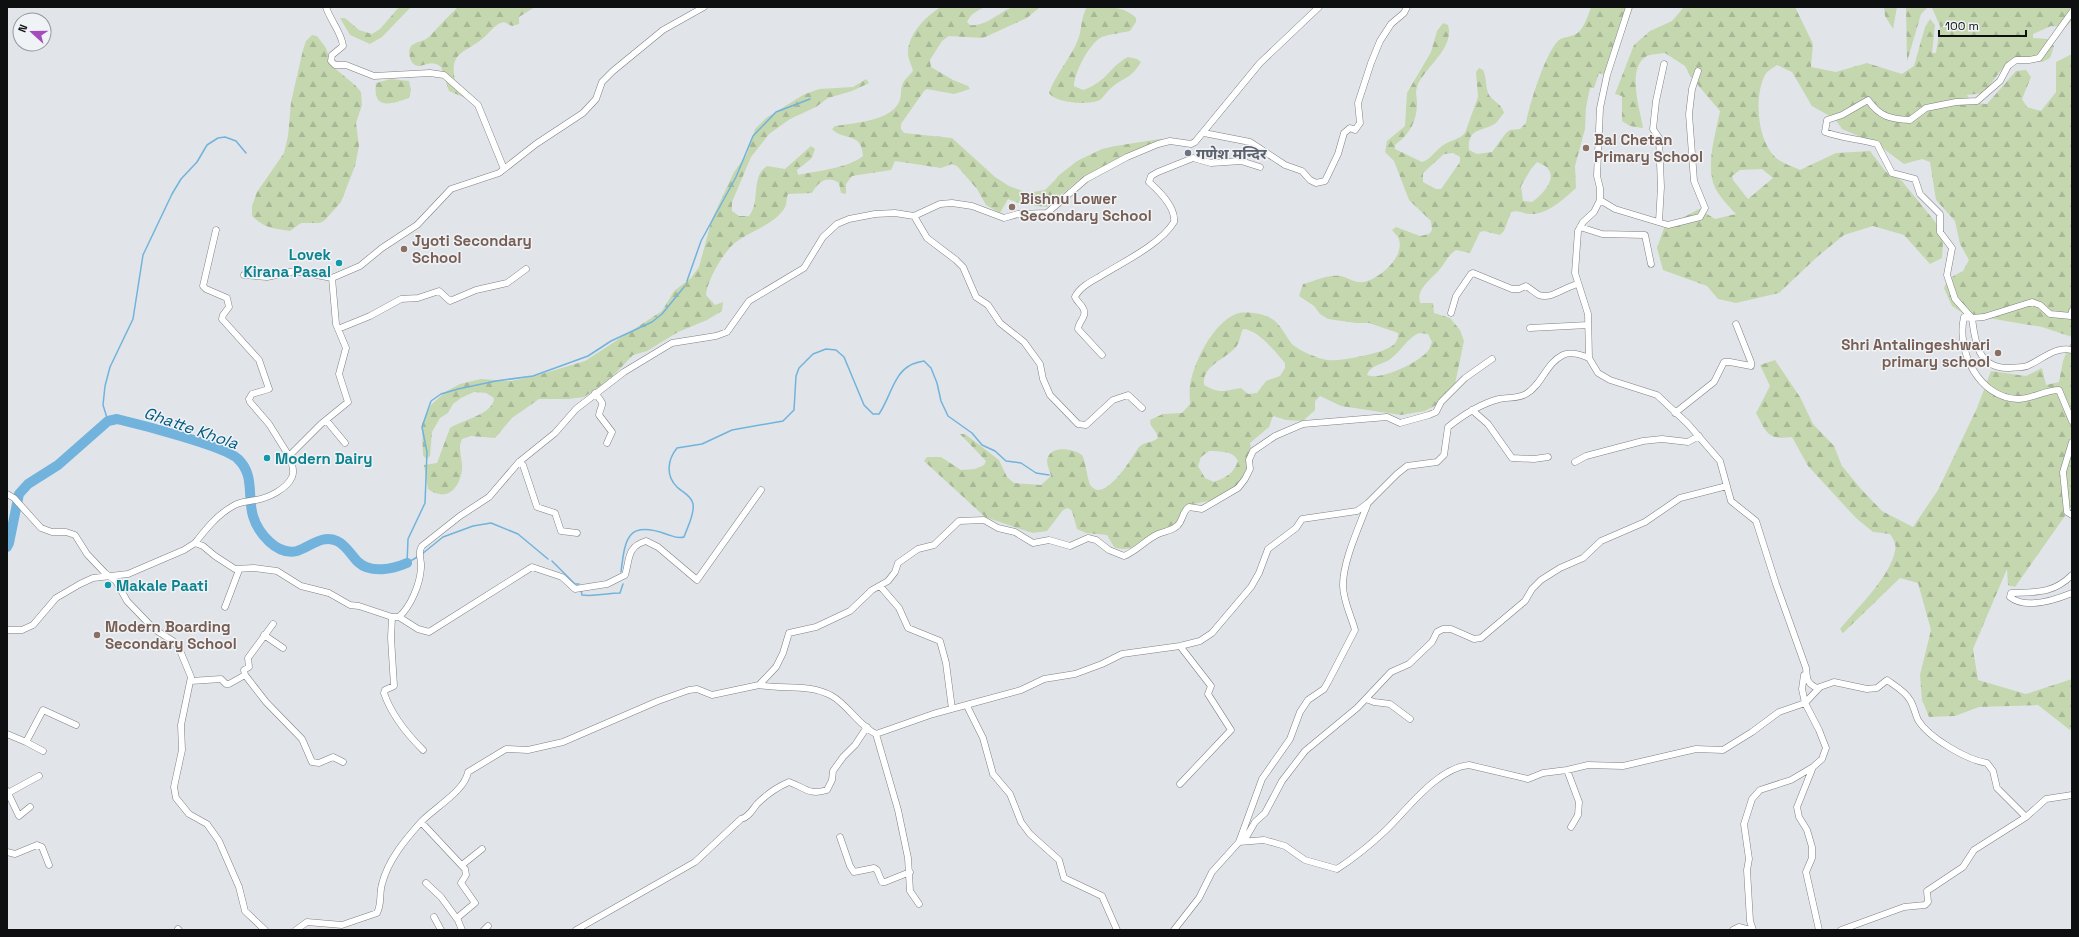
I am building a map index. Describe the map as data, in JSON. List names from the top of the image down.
{
  "water": ["Ghatte Khola"],
  "places": [
    "Bal Chetan Primary School",
    "गणेश मन्दिर",
    "Bishnu Lower Secondary School",
    "Jyoti Secondary School",
    "Lovek Kirana Pasal",
    "Shri Antalingeshwari primary school",
    "Modern Dairy",
    "Makale Paati",
    "Modern Boarding Secondary School"
  ],
  "scale_bar": "100 m",
  "north": "left"
}
